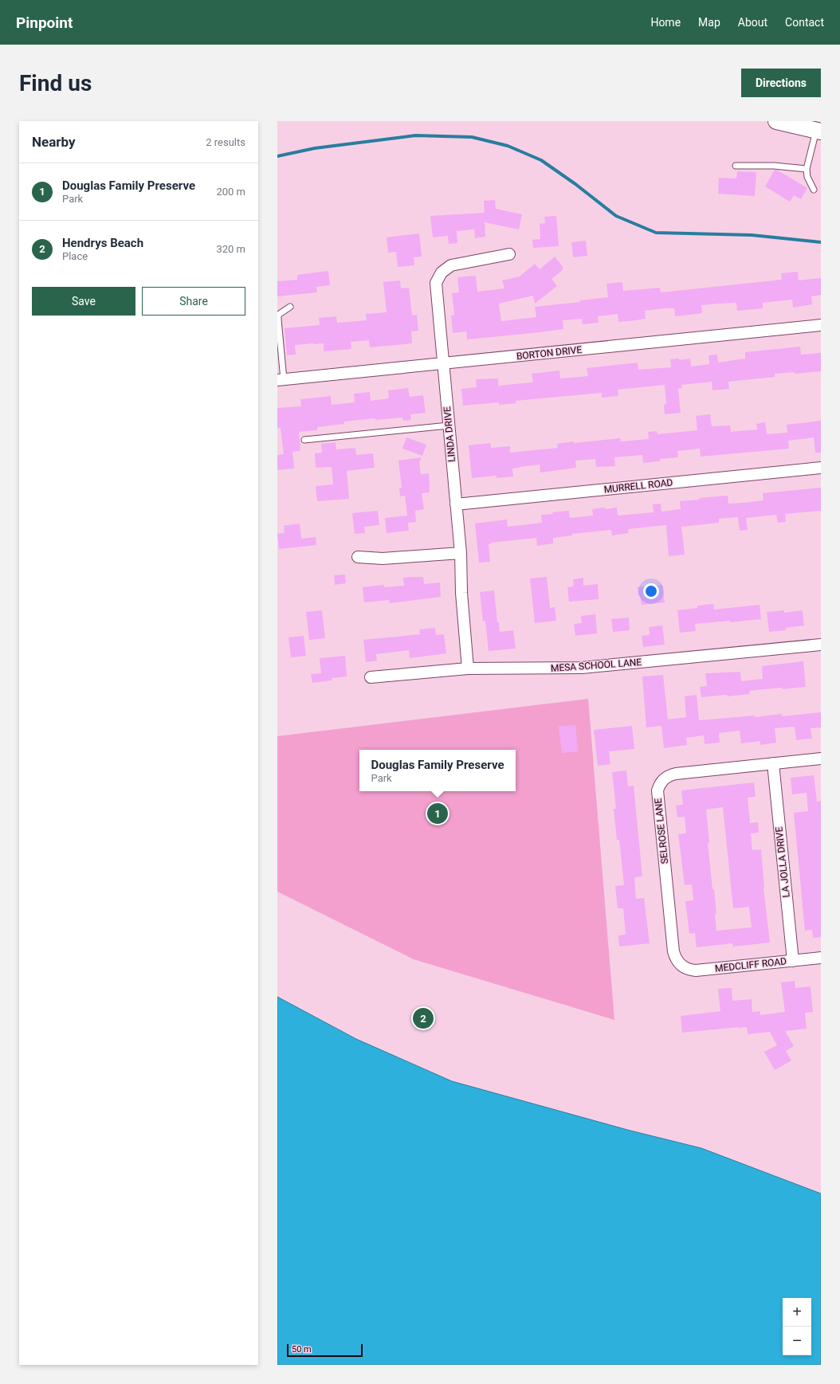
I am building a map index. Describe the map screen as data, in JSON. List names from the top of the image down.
{
  "streets": {
    "street": [
      "BORTON DRIVE",
      "LINDA DRIVE",
      "MURRELL ROAD",
      "MESA SCHOOL LANE",
      "SELROSE LANE",
      "LA JOLLA DRIVE",
      "MEDCLIFF ROAD"
    ]
  },
  "crossings": [
    ["BORTON DRIVE", "LINDA DRIVE"],
    ["LINDA DRIVE", "MURRELL ROAD"],
    ["LINDA DRIVE", "MESA SCHOOL LANE"],
    ["SELROSE LANE", "LA JOLLA DRIVE"],
    ["SELROSE LANE", "MEDCLIFF ROAD"],
    ["LA JOLLA DRIVE", "MEDCLIFF ROAD"]
  ],
  "scale_bar": "50 m",
  "page": {
    "header": "Pinpoint",
    "nav": [
      "Home",
      "Map",
      "About",
      "Contact"
    ],
    "buttons": [
      "Directions",
      ["Save", "Share"]
    ],
    "title": "Find us",
    "heading": ["Nearby", "2 results"],
    "list": [
      {
        "mark": "1",
        "name": "Douglas Family Preserve",
        "note": "Park",
        "value": "200 m"
      },
      {
        "mark": "2",
        "name": "Hendrys Beach",
        "note": "Place",
        "value": "320 m"
      }
    ],
    "popup": ["Douglas Family Preserve", "Park"],
    "pins": ["1", "2"],
    "map_buttons": ["+", "−"],
    "scale": "50 m"
  }
}
